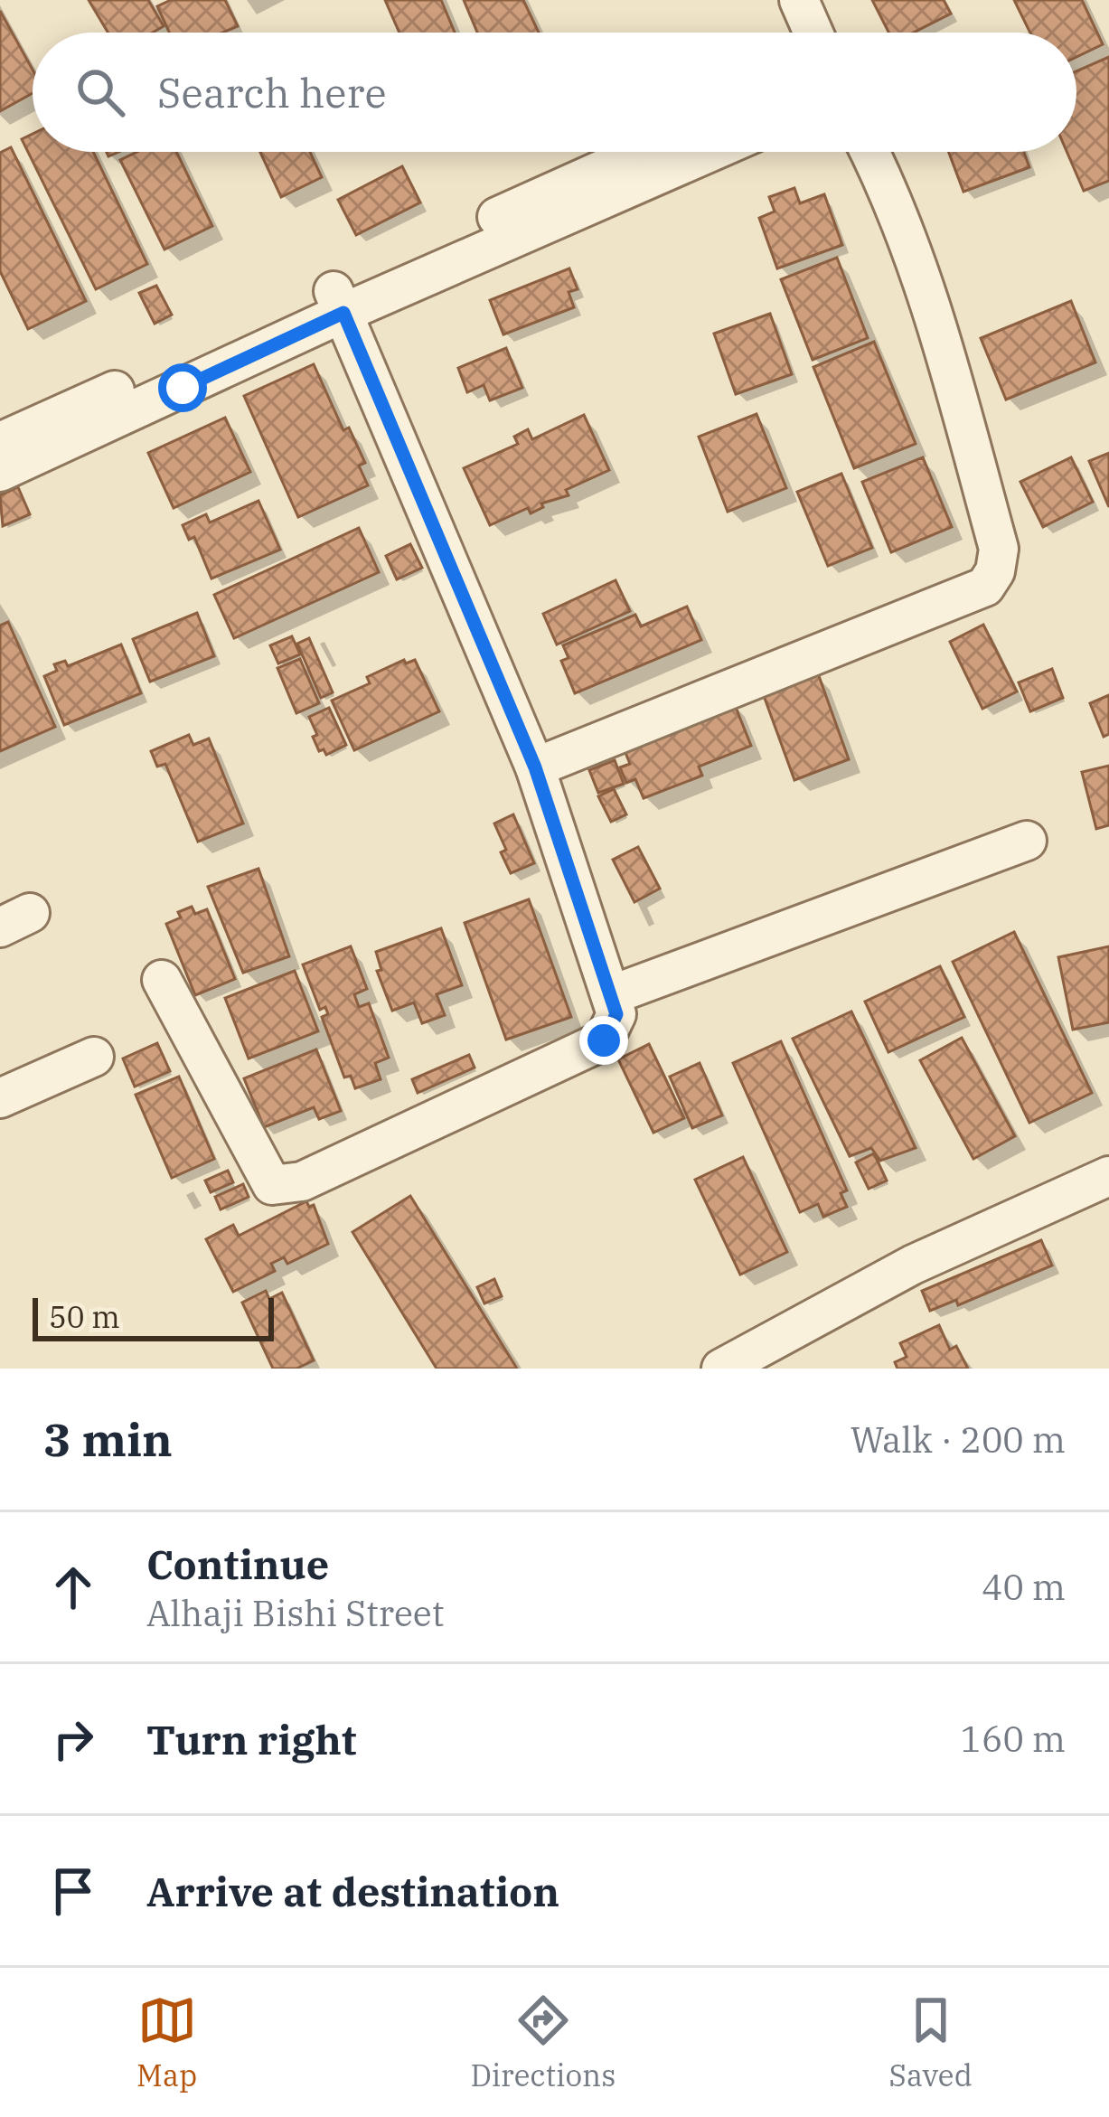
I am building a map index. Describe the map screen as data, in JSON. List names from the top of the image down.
{
  "scale_bar": "50 m",
  "page": {
    "search": "Search here",
    "scale": "50 m",
    "heading": ["3 min", "Walk · 200 m"],
    "list": [
      ["Continue", "Alhaji Bishi Street", "40 m"],
      ["Turn right", "160 m"],
      "Arrive at destination"
    ],
    "nav": ["Map", "Directions", "Saved"]
  }
}
